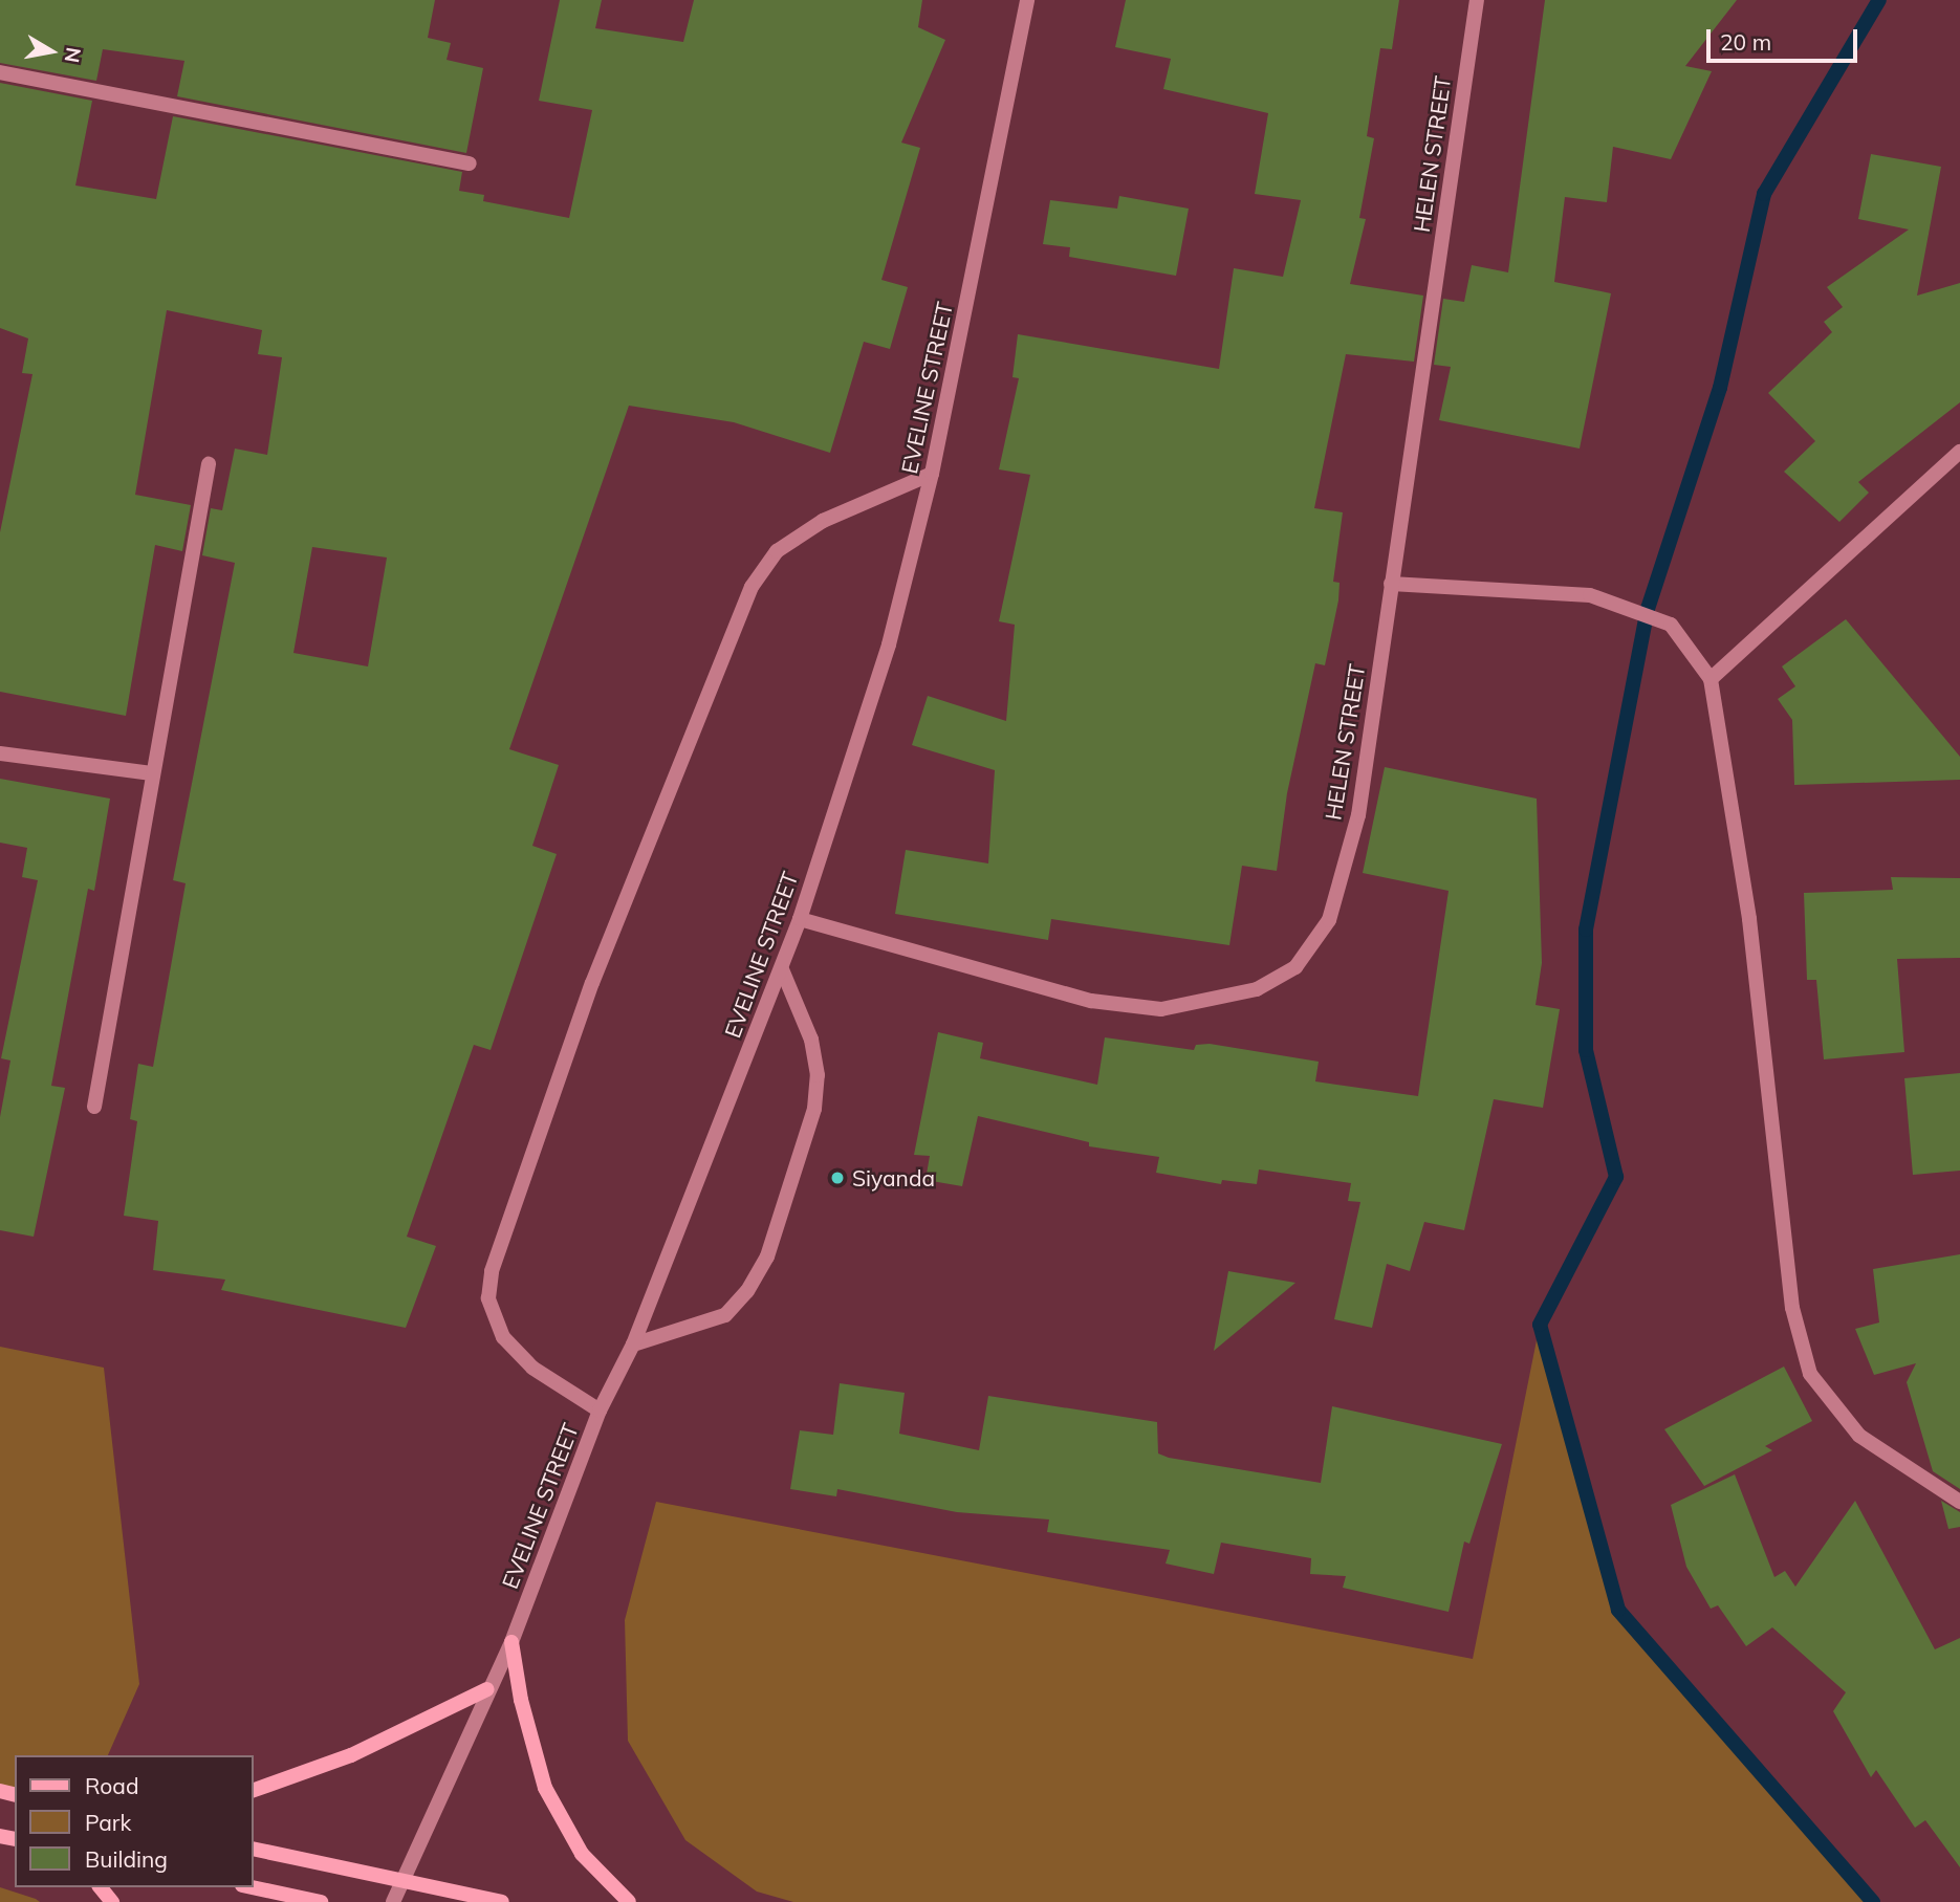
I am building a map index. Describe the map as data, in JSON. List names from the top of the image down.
{
  "streets": {
    "street": ["HELEN STREET", "EVELINE STREET"]
  },
  "crossings": [
    ["HELEN STREET", "EVELINE STREET"]
  ],
  "places": ["Siyanda"],
  "legend": ["Road", "Park", "Building"],
  "scale_bar": "20 m",
  "north": "right"
}
